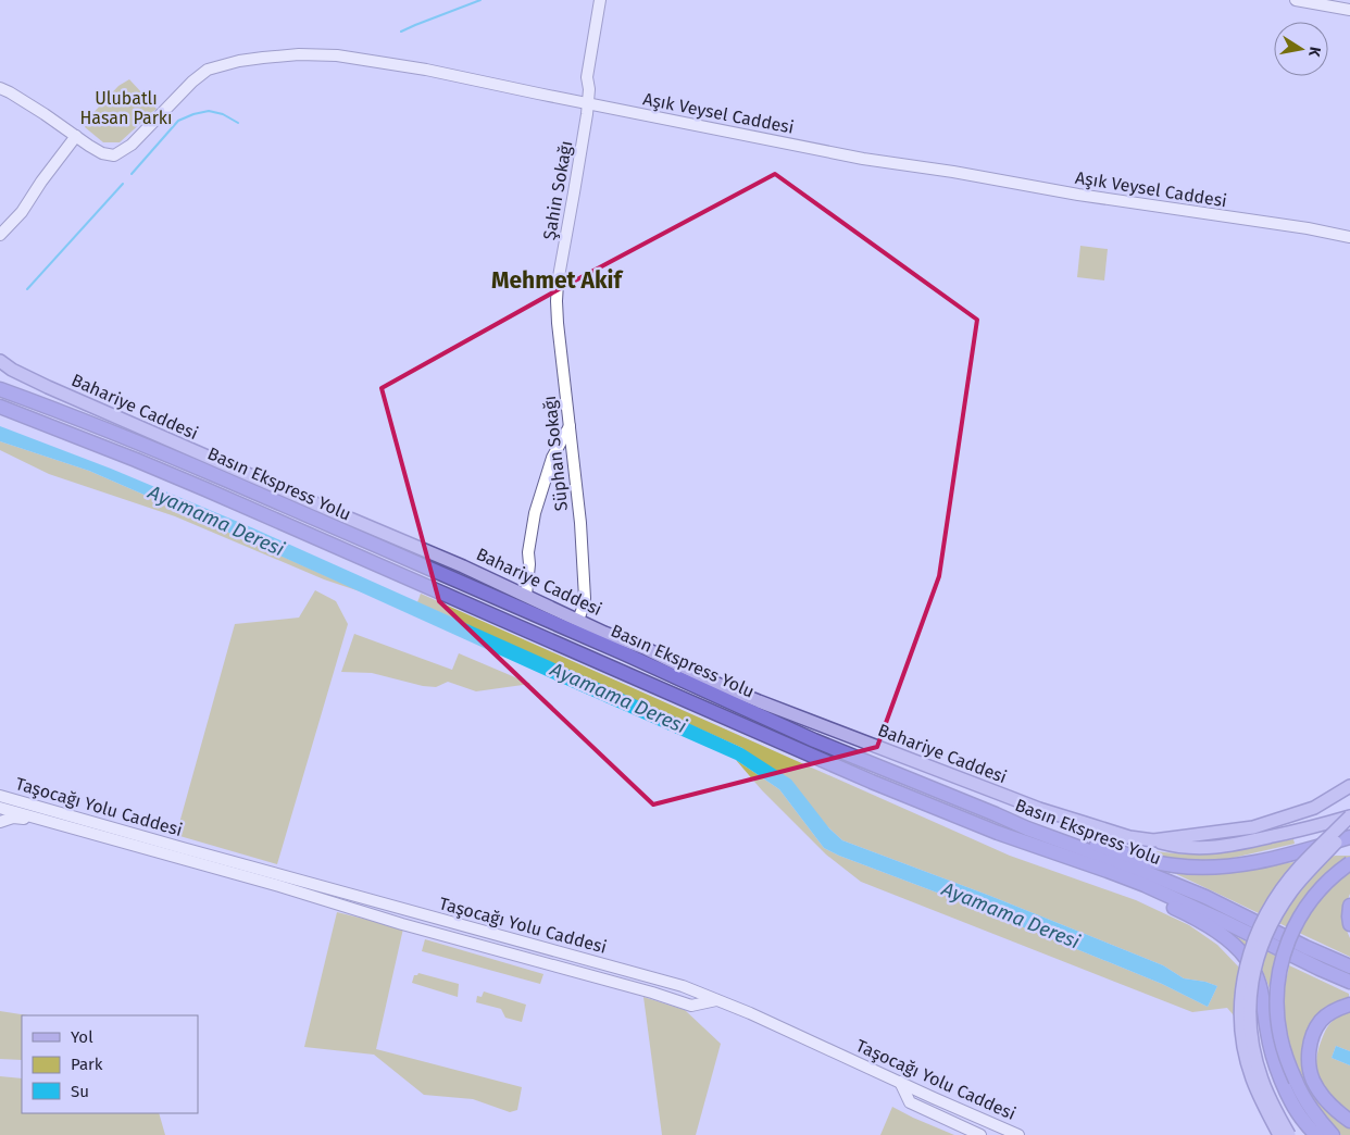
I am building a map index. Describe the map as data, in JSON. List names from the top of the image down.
{
  "streets": {
    "highway": ["Basın Ekspress Yolu"],
    "main road": [
      "Aşık Veysel Caddesi",
      "Şahin Sokağı",
      "Bahariye Caddesi",
      "Süphan Sokağı",
      "Taşocağı Yolu Caddesi"
    ]
  },
  "crossings": [
    ["Aşık Veysel Caddesi", "Şahin Sokağı"],
    ["Şahin Sokağı", "Süphan Sokağı"],
    ["Bahariye Caddesi", "Süphan Sokağı"]
  ],
  "districts": ["Mehmet Akif"],
  "water": ["Ayamama Deresi"],
  "parks": ["Ulubatlı Hasan Parkı"],
  "legend": ["Yol", "Park", "Su"],
  "north": "right"
}
